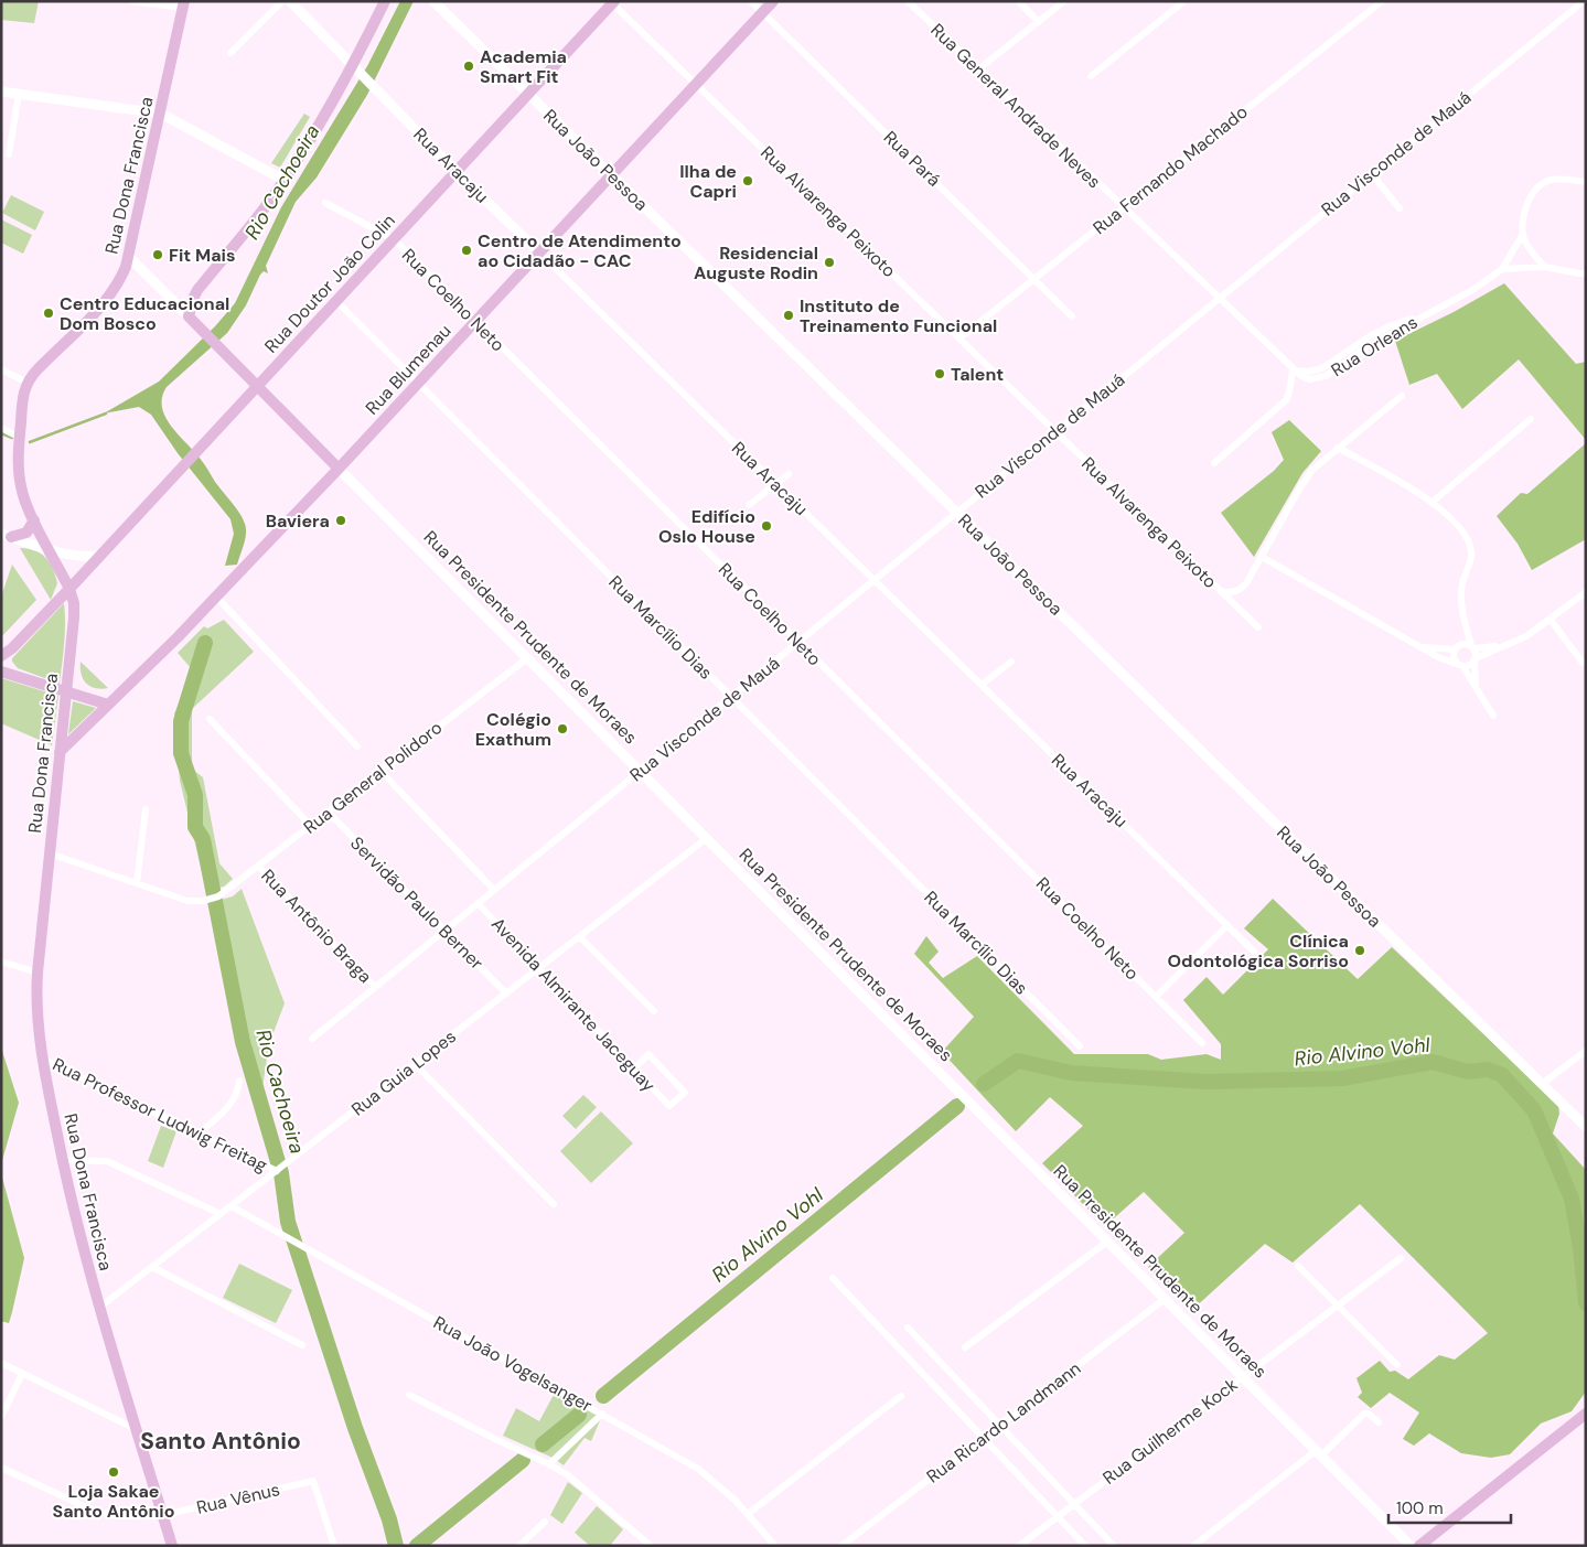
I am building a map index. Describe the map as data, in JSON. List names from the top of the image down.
{
  "streets": {
    "main road": [
      "Rua Dona Francisca",
      "Rua Doutor João Colin",
      "Rua Blumenau",
      "Rua Presidente Prudente de Moraes"
    ],
    "street": [
      "Rua General Andrade Neves",
      "Rua Visconde de Mauá",
      "Rua Pará",
      "Rua João Pessoa",
      "Rua Aracaju",
      "Rua Fernando Machado",
      "Rua Alvarenga Peixoto",
      "Rua Coelho Neto",
      "Rua Orleans",
      "Rua Marcílio Dias",
      "Rua General Polidoro",
      "Servidão Paulo Berner",
      "Rua Antônio Braga",
      "Avenida Almirante Jaceguay",
      "Rua Guia Lopes",
      "Rua Professor Ludwig Freitag",
      "Rua João Vogelsanger",
      "Rua Ricardo Landmann",
      "Rua Guilherme Kock",
      "Rua Vênus"
    ]
  },
  "crossings": [
    ["Rua General Andrade Neves", "Rua Visconde de Mauá"],
    ["Rua General Andrade Neves", "Rua Fernando Machado"],
    ["Rua General Andrade Neves", "Rua Orleans"],
    ["Rua Visconde de Mauá", "Rua João Pessoa"],
    ["Rua Visconde de Mauá", "Rua Aracaju"],
    ["Rua Visconde de Mauá", "Rua Alvarenga Peixoto"],
    ["Rua Visconde de Mauá", "Rua Coelho Neto"],
    ["Rua Visconde de Mauá", "Rua Marcílio Dias"],
    ["Rua Visconde de Mauá", "Rua Presidente Prudente de Moraes"],
    ["Rua Visconde de Mauá", "Servidão Paulo Berner"],
    ["Rua Visconde de Mauá", "Rua Antônio Braga"],
    ["Rua Visconde de Mauá", "Avenida Almirante Jaceguay"],
    ["Rua Pará", "Rua Fernando Machado"],
    ["Rua Pará", "Rua Blumenau"],
    ["Rua João Pessoa", "Rua Doutor João Colin"],
    ["Rua João Pessoa", "Rua Blumenau"],
    ["Rua Aracaju", "Rua Doutor João Colin"],
    ["Rua Aracaju", "Rua Blumenau"],
    ["Rua Fernando Machado", "Rua Alvarenga Peixoto"],
    ["Rua Dona Francisca", "Rua Doutor João Colin"],
    ["Rua Dona Francisca", "Rua Blumenau"],
    ["Rua Dona Francisca", "Rua Guia Lopes"],
    ["Rua Dona Francisca", "Rua Professor Ludwig Freitag"],
    ["Rua Dona Francisca", "Rua Vênus"],
    ["Rua Alvarenga Peixoto", "Rua Doutor João Colin"],
    ["Rua Alvarenga Peixoto", "Rua Blumenau"],
    ["Rua Doutor João Colin", "Rua Coelho Neto"],
    ["Rua Doutor João Colin", "Rua Marcílio Dias"],
    ["Rua Doutor João Colin", "Rua Presidente Prudente de Moraes"],
    ["Rua Coelho Neto", "Rua Blumenau"],
    ["Rua Blumenau", "Rua Marcílio Dias"],
    ["Rua Blumenau", "Rua Presidente Prudente de Moraes"],
    ["Rua Presidente Prudente de Moraes", "Rua General Polidoro"],
    ["Rua Presidente Prudente de Moraes", "Rua Guia Lopes"],
    ["Rua Presidente Prudente de Moraes", "Rua Ricardo Landmann"],
    ["Rua Presidente Prudente de Moraes", "Rua Guilherme Kock"],
    ["Rua General Polidoro", "Servidão Paulo Berner"],
    ["Rua General Polidoro", "Rua Antônio Braga"],
    ["Rua General Polidoro", "Avenida Almirante Jaceguay"],
    ["Servidão Paulo Berner", "Rua Guia Lopes"],
    ["Avenida Almirante Jaceguay", "Rua Guia Lopes"],
    ["Rua Guia Lopes", "Rua Professor Ludwig Freitag"],
    ["Rua Guia Lopes", "Rua João Vogelsanger"]
  ],
  "districts": ["Santo Antônio"],
  "water": ["Rio Cachoeira", "Rio Alvino Vohl"],
  "places": [
    "Academia Smart Fit",
    "Ilha de Capri",
    "Centro de Atendimento ao Cidadão - CAC",
    "Fit Mais",
    "Residencial Auguste Rodin",
    "Centro Educacional Dom Bosco",
    "Instituto de Treinamento Funcional",
    "Talent",
    "Baviera",
    "Edifício Oslo House",
    "Colégio Exathum",
    "Clínica Odontológica Sorriso",
    "Loja Sakae Santo Antônio"
  ],
  "scale_bar": "100 m"
}
